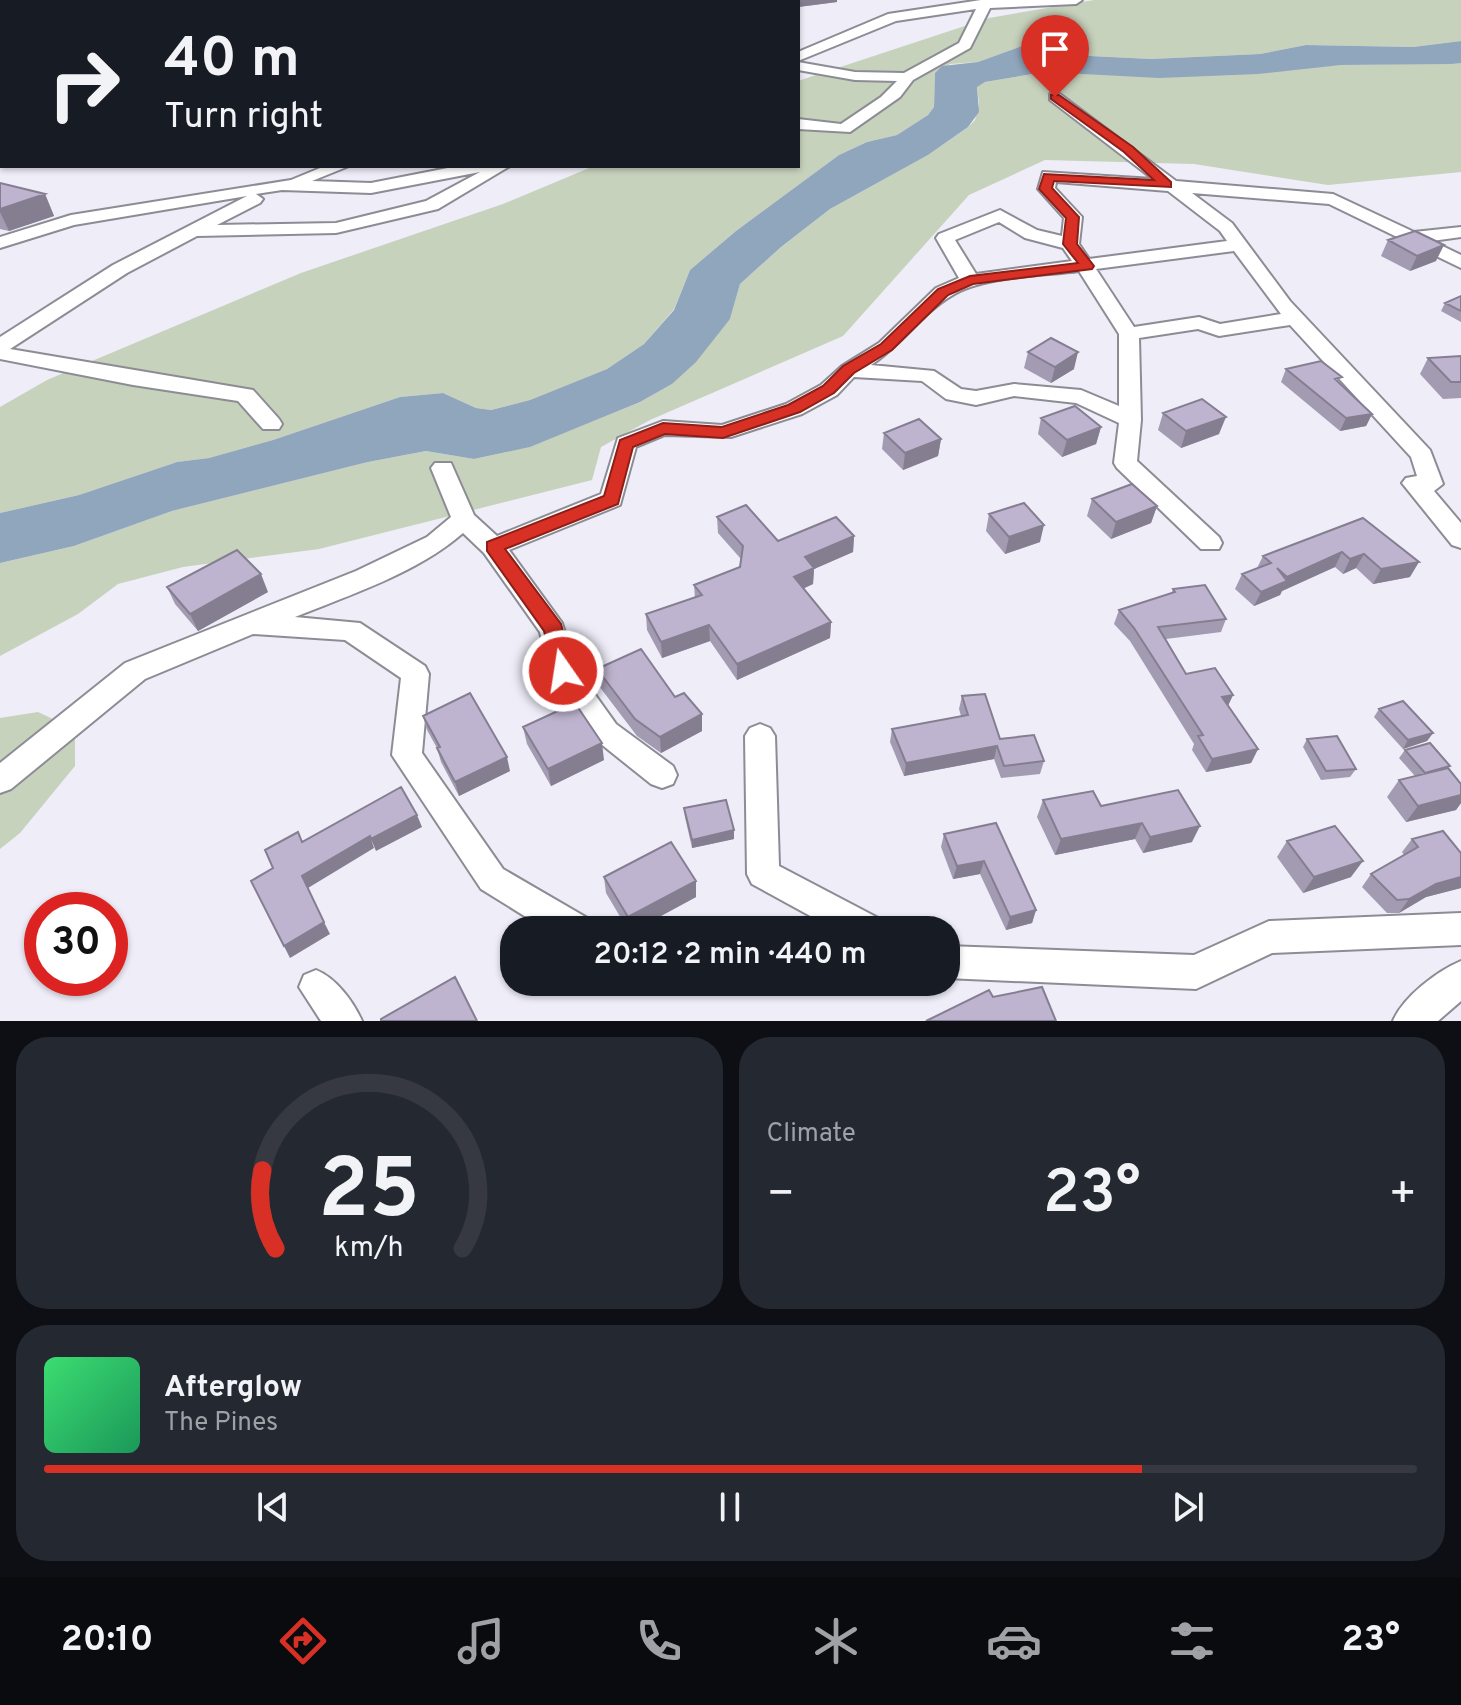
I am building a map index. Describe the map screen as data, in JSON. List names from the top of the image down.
{
  "page": {
    "turn": ["40 m", "Turn right"],
    "limit": "30",
    "trip": "20:12 · 2 min · 440 m",
    "tile": "Climate",
    "heat": ["−", "23°", "+"],
    "song": ["Afterglow", "The Pines"],
    "tabs": ["20:10", "23°"],
    "gauge": ["25", "km/h"]
  }
}
